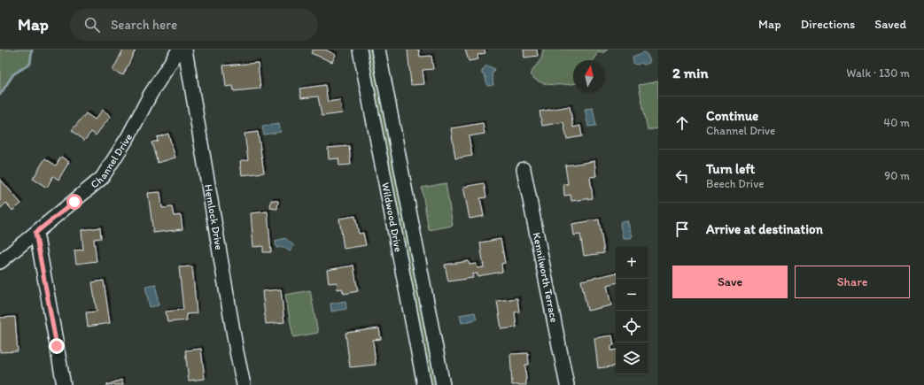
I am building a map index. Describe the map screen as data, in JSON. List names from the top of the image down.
{
  "streets": {
    "street": [
      "Channel Drive",
      "Hemlock Drive",
      "Wildwood Drive",
      "Kennilworth Terrace"
    ]
  },
  "north": "top",
  "page": {
    "header": "Map",
    "search": "Search here",
    "nav": ["Map", "Directions", "Saved"],
    "heading": ["2 min", "Walk · 130 m"],
    "list": [
      ["Continue", "Channel Drive", "40 m"],
      ["Turn left", "Beech Drive", "90 m"],
      "Arrive at destination"
    ],
    "map_buttons": ["+", "−"],
    "buttons": ["Save", "Share"]
  }
}
